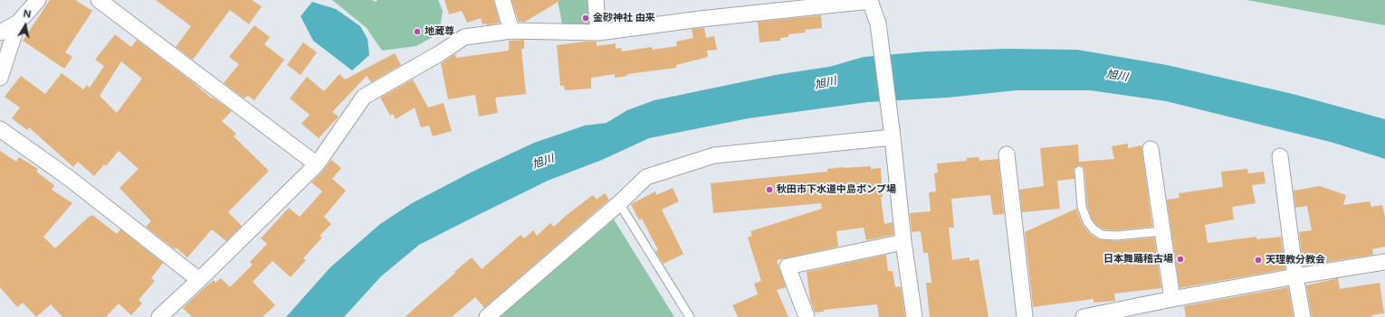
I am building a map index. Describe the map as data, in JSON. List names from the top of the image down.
{
  "water": ["旭川"],
  "places": [
    "金砂神社 由来",
    "地蔵尊",
    "秋田市下水道中島ポンプ場",
    "日本舞踊稽古場",
    "天理教分教会"
  ],
  "north": "top"
}
